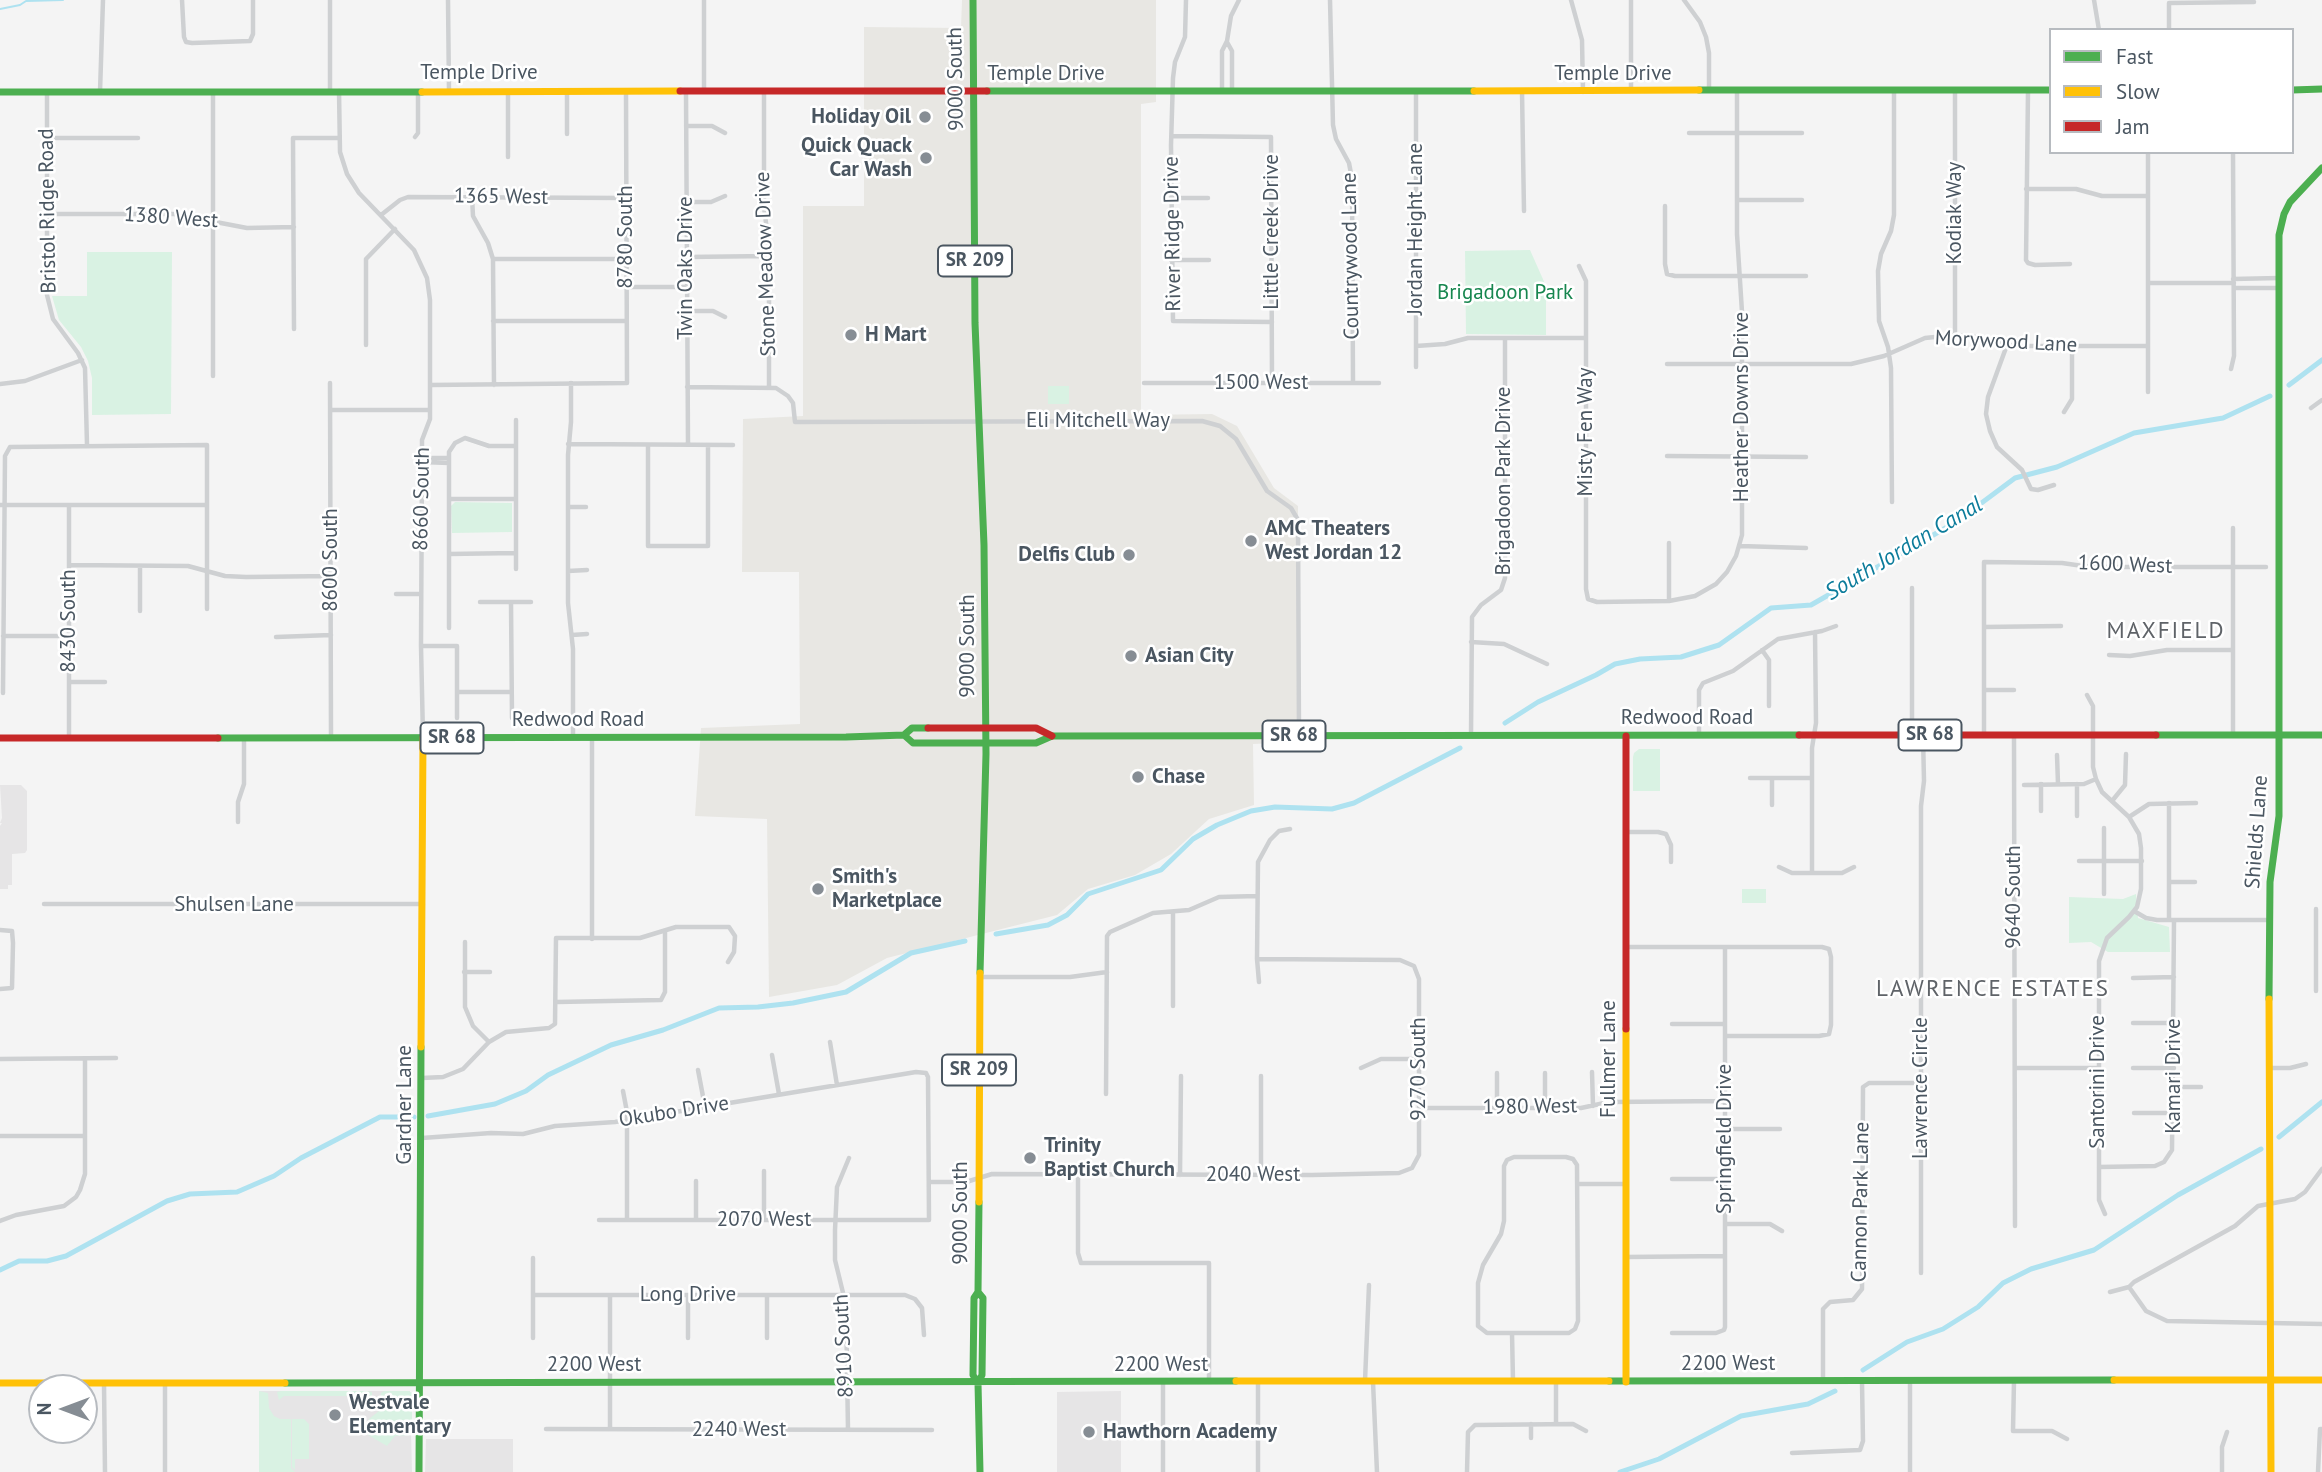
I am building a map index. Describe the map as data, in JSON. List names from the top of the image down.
{
  "streets": {
    "street": [
      "Temple Drive",
      "9000 South",
      "1365 West",
      "Bristol Ridge Road",
      "Kodiak Way",
      "1380 West",
      "Jordan Height Lane",
      "Little Creek Drive",
      "River Ridge Drive",
      "8780 South",
      "Countrywood Lane",
      "SR 209",
      "Stone Meadow Drive",
      "Twin Oaks Drive",
      "Morywood Lane",
      "1500 West",
      "Heather Downs Drive",
      "Eli Mitchell Way",
      "Misty Fen Way",
      "Brigadoon Park Drive",
      "8660 South",
      "8600 South",
      "1600 West",
      "8430 South",
      "Redwood Road",
      "SR 68",
      "Shields Lane",
      "9640 South",
      "Shulsen Lane",
      "Fullmer Lane",
      "9270 South",
      "Kamari Drive",
      "Santorini Drive",
      "Lawrence Circle",
      "Gardner Lane",
      "1980 West",
      "Okubo Drive",
      "Springfield Drive",
      "2040 West",
      "Cannon Park Lane",
      "2070 West",
      "Long Drive",
      "8910 South",
      "2200 West",
      "2240 West"
    ]
  },
  "crossings": [
    ["Temple Drive", "9000 South"],
    ["Temple Drive", "Bristol Ridge Road"],
    ["Temple Drive", "Kodiak Way"],
    ["Temple Drive", "Jordan Height Lane"],
    ["Temple Drive", "River Ridge Drive"],
    ["Temple Drive", "8780 South"],
    ["Temple Drive", "Countrywood Lane"],
    ["Temple Drive", "Stone Meadow Drive"],
    ["Temple Drive", "Twin Oaks Drive"],
    ["Temple Drive", "Heather Downs Drive"],
    ["Temple Drive", "8660 South"],
    ["9000 South", "Eli Mitchell Way"],
    ["9000 South", "Redwood Road"],
    ["9000 South", "2040 West"],
    ["9000 South", "2200 West"],
    ["1365 West", "8780 South"],
    ["1365 West", "8660 South"],
    ["Bristol Ridge Road", "1380 West"],
    ["Kodiak Way", "Morywood Lane"],
    ["Little Creek Drive", "River Ridge Drive"],
    ["Little Creek Drive", "1500 West"],
    ["Countrywood Lane", "1500 West"],
    ["Stone Meadow Drive", "Eli Mitchell Way"],
    ["Morywood Lane", "Heather Downs Drive"],
    ["Heather Downs Drive", "Misty Fen Way"],
    ["Eli Mitchell Way", "Redwood Road"],
    ["Brigadoon Park Drive", "Redwood Road"],
    ["8660 South", "Redwood Road"],
    ["8660 South", "Gardner Lane"],
    ["8600 South", "Redwood Road"],
    ["8430 South", "Redwood Road"],
    ["Redwood Road", "Shields Lane"],
    ["Redwood Road", "9640 South"],
    ["Redwood Road", "Fullmer Lane"],
    ["Redwood Road", "Lawrence Circle"],
    ["Redwood Road", "Gardner Lane"],
    ["Shields Lane", "2200 West"],
    ["Shulsen Lane", "Gardner Lane"],
    ["Fullmer Lane", "1980 West"],
    ["Fullmer Lane", "2200 West"],
    ["9270 South", "1980 West"],
    ["9270 South", "2040 West"],
    ["Kamari Drive", "Santorini Drive"],
    ["Lawrence Circle", "Cannon Park Lane"],
    ["Gardner Lane", "Okubo Drive"],
    ["Gardner Lane", "2200 West"],
    ["1980 West", "Springfield Drive"],
    ["Okubo Drive", "2040 West"],
    ["Okubo Drive", "2070 West"],
    ["2040 West", "2070 West"],
    ["Cannon Park Lane", "2200 West"],
    ["2070 West", "8910 South"],
    ["Long Drive", "8910 South"],
    ["8910 South", "2200 West"],
    ["8910 South", "2240 West"]
  ],
  "districts": ["MAXFIELD", "LAWRENCE ESTATES"],
  "water": ["South Jordan Canal"],
  "parks": ["Brigadoon Park"],
  "places": [
    "Holiday Oil",
    "Quick Quack Car Wash",
    "H Mart",
    "AMC Theaters West Jordan 12",
    "Delfis Club",
    "Asian City",
    "Chase",
    "Smith's Marketplace",
    "Trinity Baptist Church",
    "Westvale Elementary",
    "Hawthorn Academy"
  ],
  "legend": ["Fast", "Slow", "Jam"],
  "north": "left"
}
